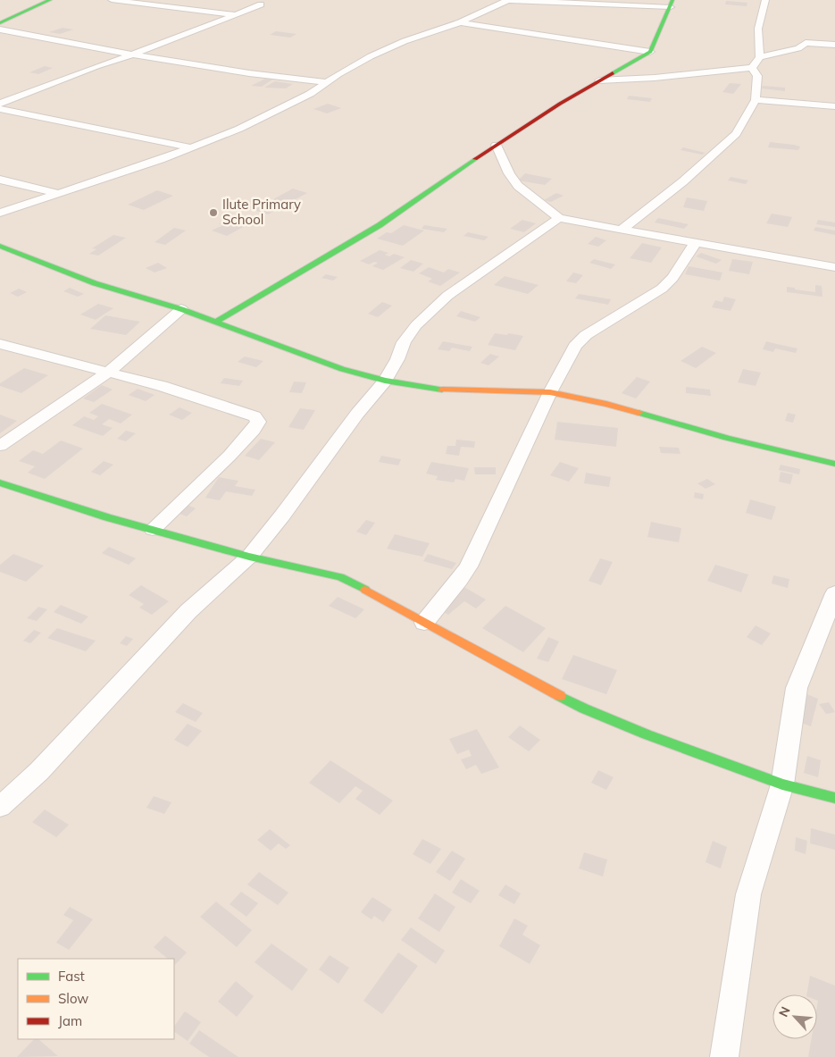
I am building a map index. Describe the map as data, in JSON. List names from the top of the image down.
{
  "places": ["Ilute Primary School"],
  "legend": ["Fast", "Slow", "Jam"],
  "north": "top left"
}
